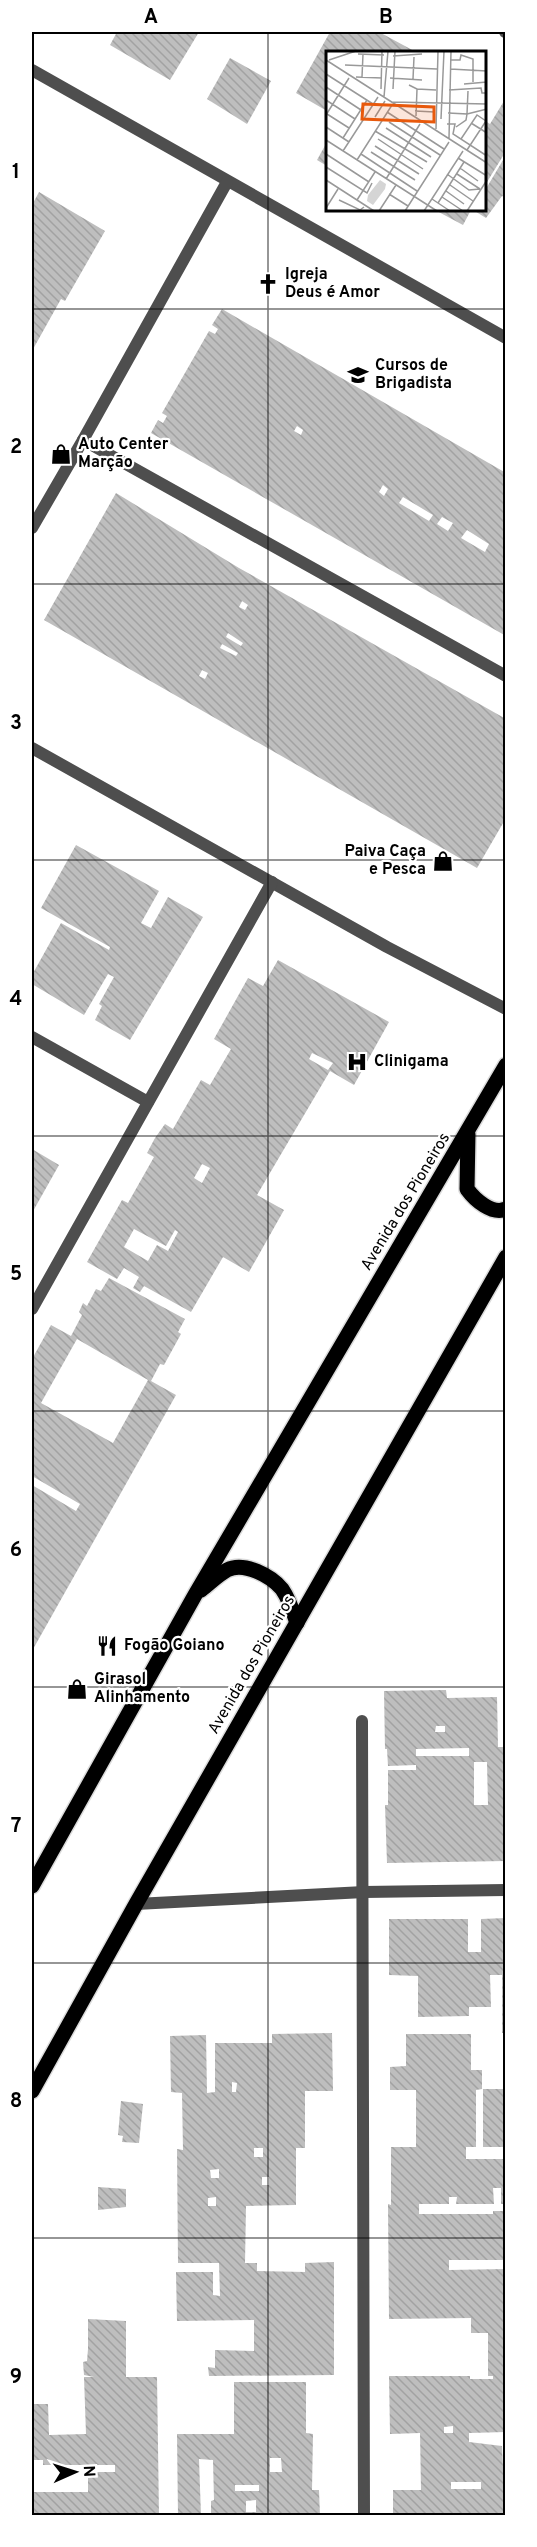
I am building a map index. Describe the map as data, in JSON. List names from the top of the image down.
{
  "streets": {
    "main road": ["Avenida dos Pioneiros"]
  },
  "places": {
    "church": ["Igreja Deus é Amor"],
    "school or university": ["Cursos de Brigadista"],
    "shop": ["Auto Center Marção", "Paiva Caça e Pesca", "Girasol Alinhamento"],
    "hospital": ["Clinigama"],
    "restaurant": ["Fogão Goiano"]
  },
  "north": "right",
  "grid": {
    "columns": ["A", "B"],
    "rows": [
      "1",
      "2",
      "3",
      "4",
      "5",
      "6",
      "7",
      "8",
      "9"
    ]
  }
}
